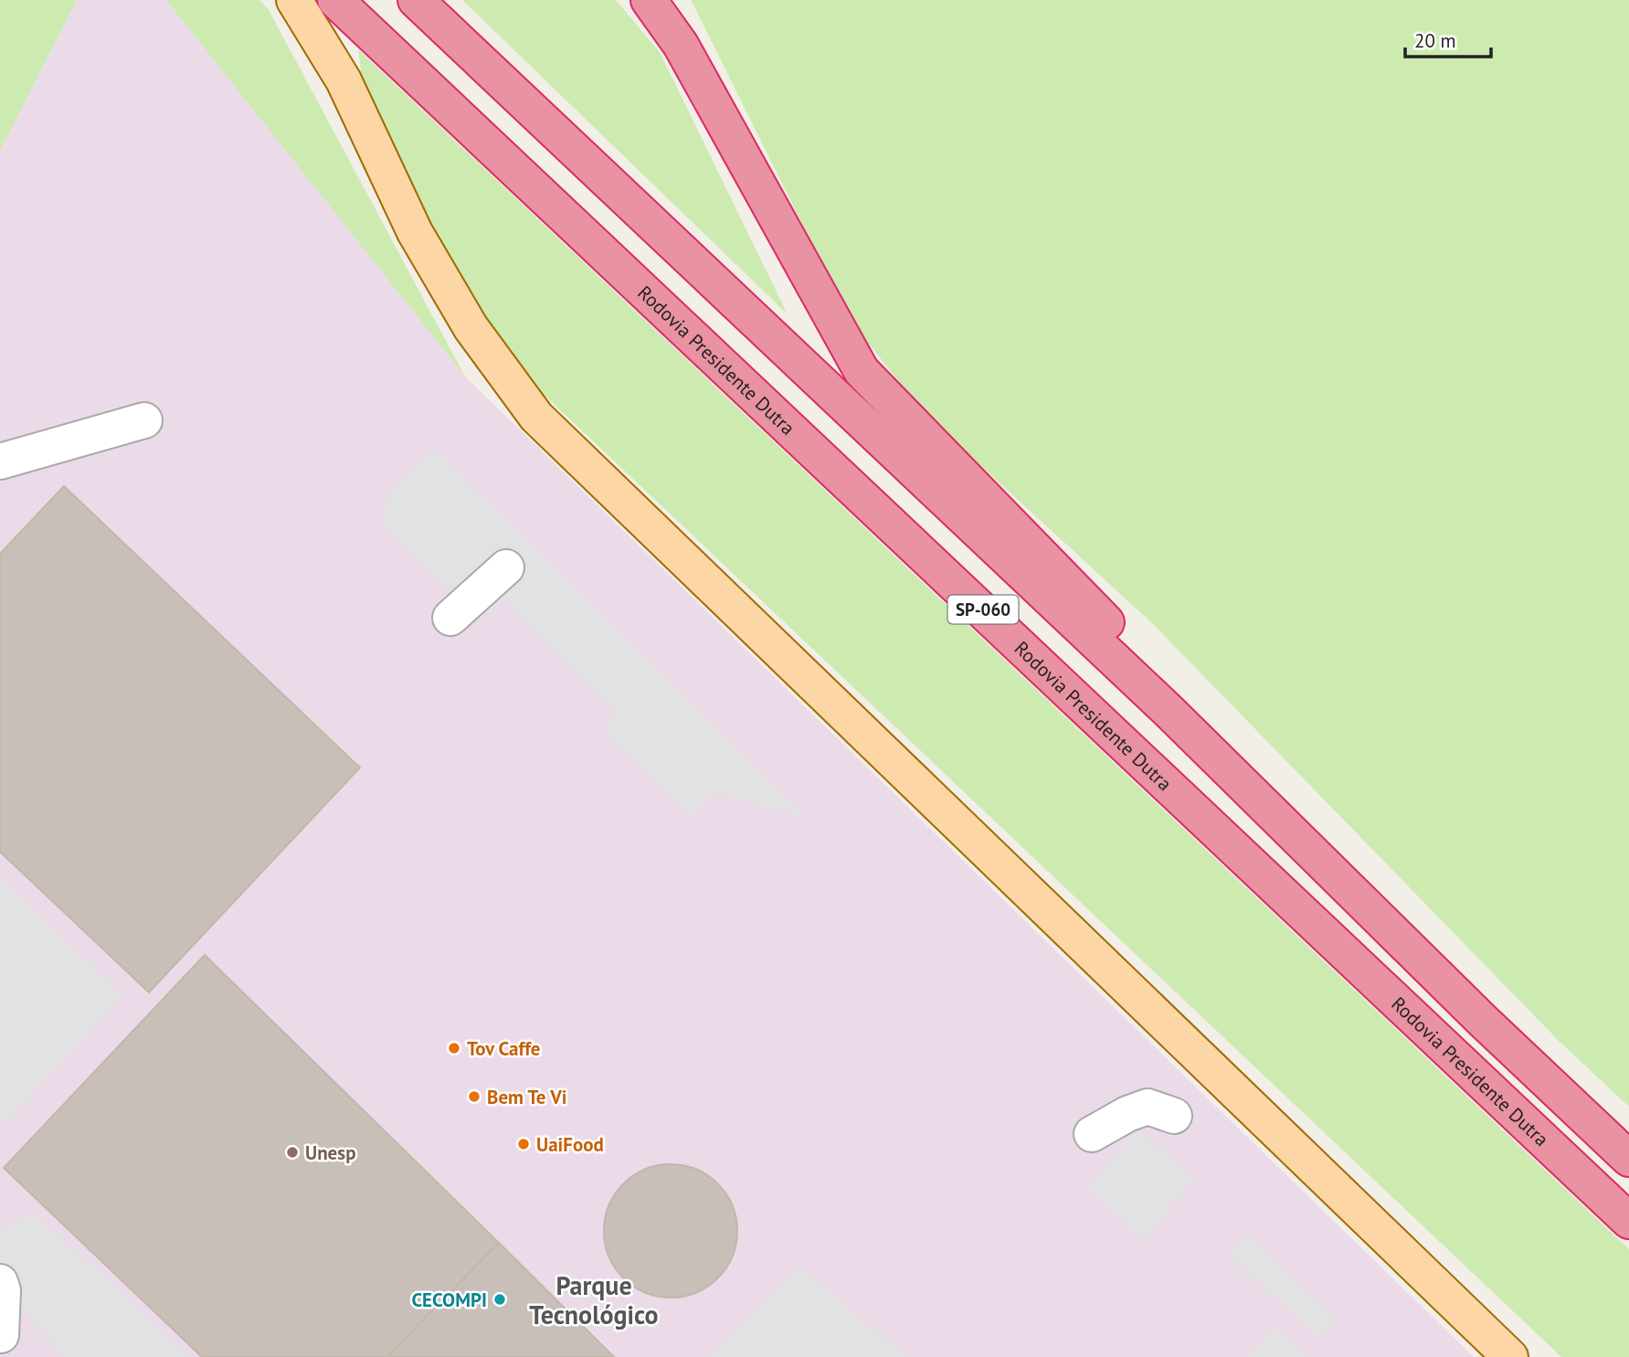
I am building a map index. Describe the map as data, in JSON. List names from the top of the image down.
{
  "streets": {
    "highway": ["Rodovia Presidente Dutra", "SP-060"]
  },
  "districts": ["Parque Tecnológico"],
  "places": [
    "Tov Caffe",
    "Bem Te Vi",
    "UaiFood",
    "Unesp",
    "CECOMPI"
  ],
  "scale_bar": "20 m"
}
